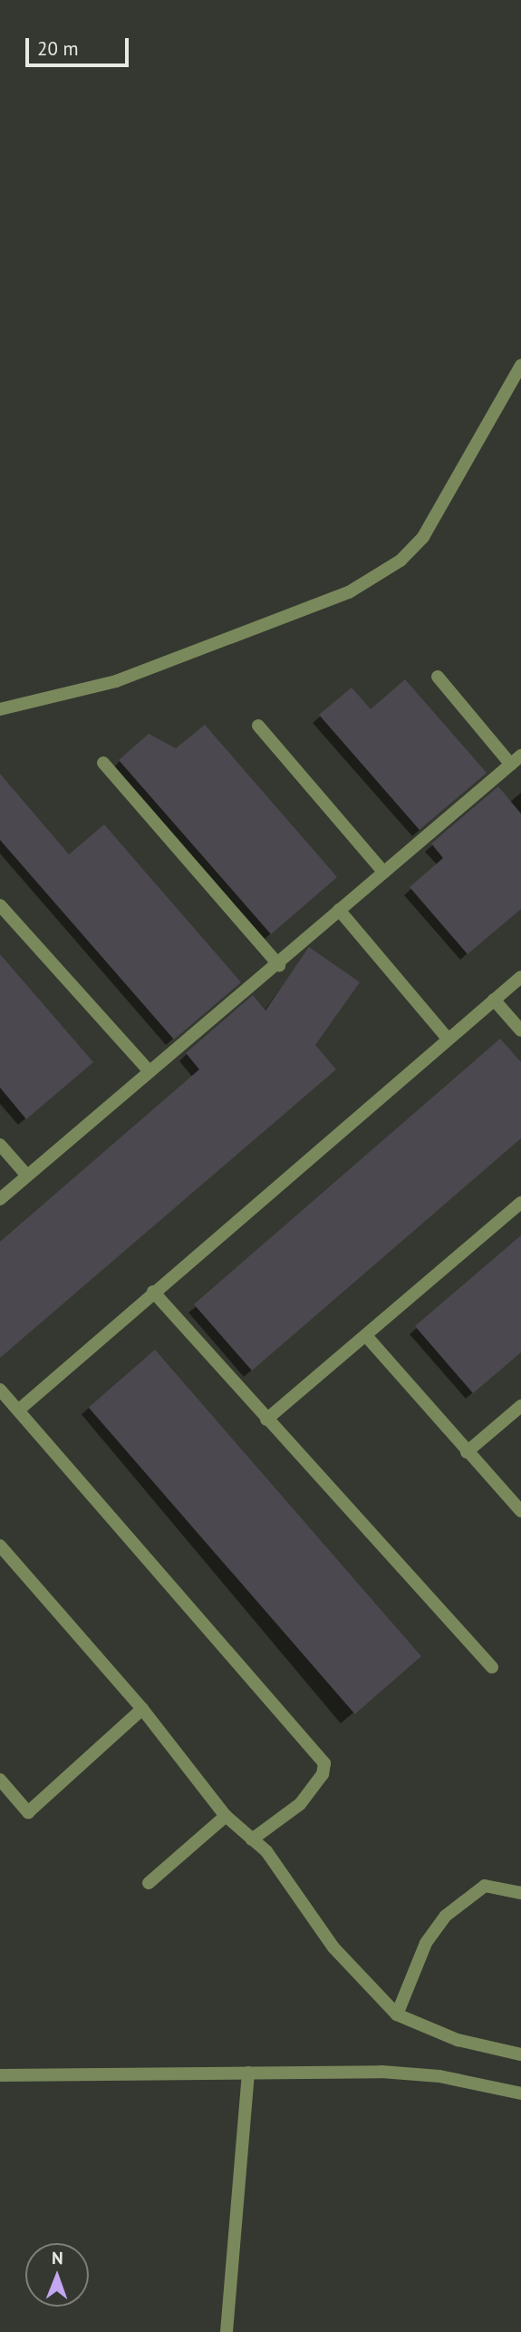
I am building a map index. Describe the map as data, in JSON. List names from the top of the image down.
{
  "scale_bar": "20 m",
  "north": "top"
}
